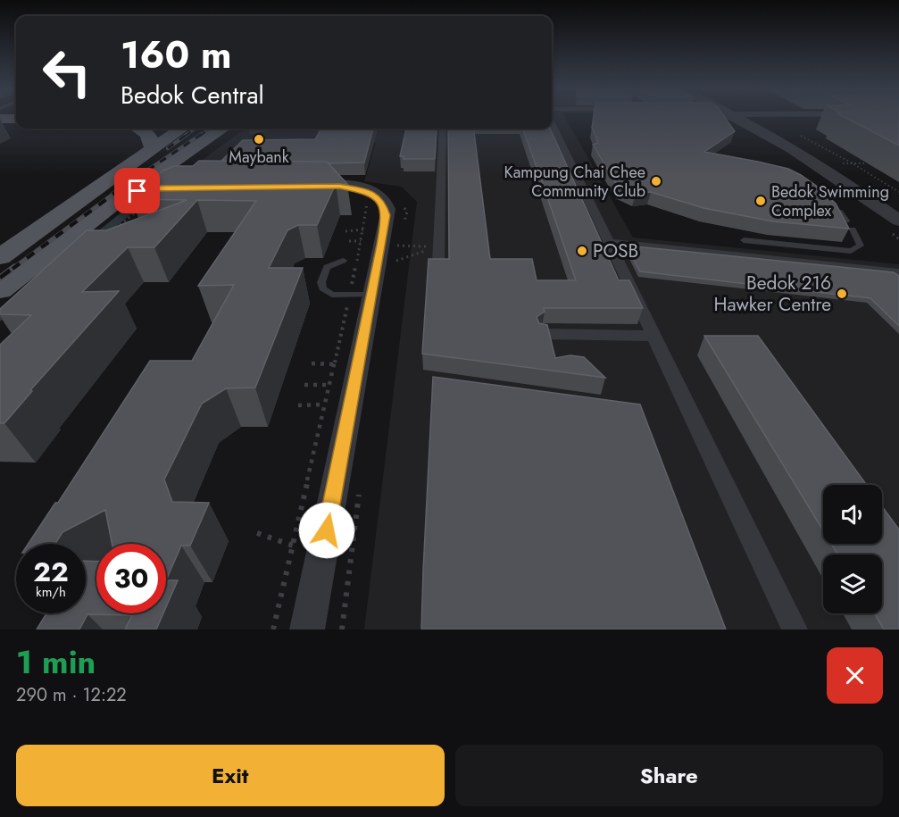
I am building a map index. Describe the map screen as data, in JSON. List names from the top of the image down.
{
  "places": [
    "Maybank",
    "Kampung Chai Chee Community Club",
    "Bedok Swimming Complex",
    "POSB",
    "Bedok 216 Hawker Centre"
  ],
  "page": {
    "turn": ["160 m", "Bedok Central"],
    "speed": "22 km/h",
    "limit": "30",
    "heading": ["1 min", "290 m · 12:22"],
    "buttons": ["Exit", "Share"]
  }
}
